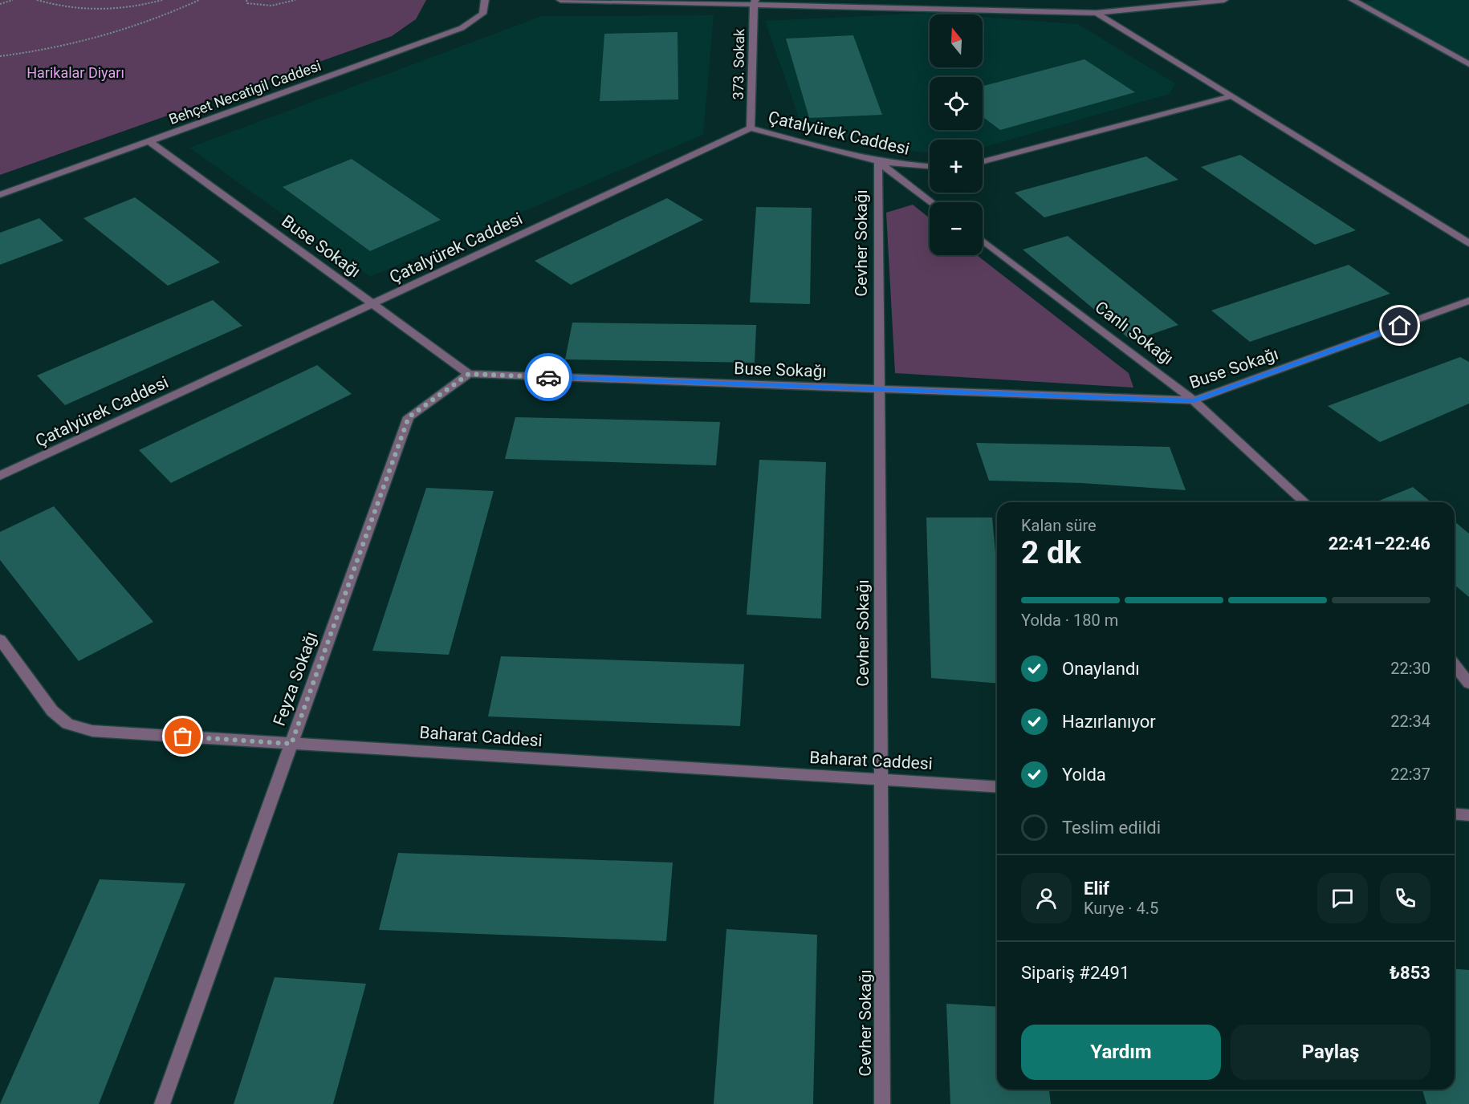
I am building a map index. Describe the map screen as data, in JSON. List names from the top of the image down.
{
  "streets": {
    "street": [
      "373. Sokak",
      "Behçet Necatigil Caddesi",
      "Çatalyürek Caddesi",
      "Cevher Sokağı",
      "Buse Sokağı",
      "Canlı Sokağı",
      "Feyza Sokağı",
      "Baharat Caddesi"
    ]
  },
  "crossings": [
    ["373. Sokak", "Çatalyürek Caddesi"],
    ["Behçet Necatigil Caddesi", "Buse Sokağı"],
    ["Çatalyürek Caddesi", "Cevher Sokağı"],
    ["Çatalyürek Caddesi", "Buse Sokağı"],
    ["Cevher Sokağı", "Buse Sokağı"],
    ["Cevher Sokağı", "Baharat Caddesi"],
    ["Buse Sokağı", "Canlı Sokağı"],
    ["Buse Sokağı", "Feyza Sokağı"],
    ["Feyza Sokağı", "Baharat Caddesi"]
  ],
  "parks": ["Harikalar Diyarı"],
  "north": "top",
  "page": {
    "map_buttons": ["+", "−"],
    "heading": ["2 dk", "Kalan süre", "22:41–22:46"],
    "panel": [
      "Elif",
      "Kurye · 4.5",
      "Sipariş #2491",
      "₺853"
    ],
    "bar": "Yolda · 180 m",
    "list": [
      ["Onaylandı", "22:30"],
      ["Hazırlanıyor", "22:34"],
      ["Yolda", "22:37"],
      "Teslim edildi"
    ],
    "buttons": ["Yardım", "Paylaş"]
  }
}
